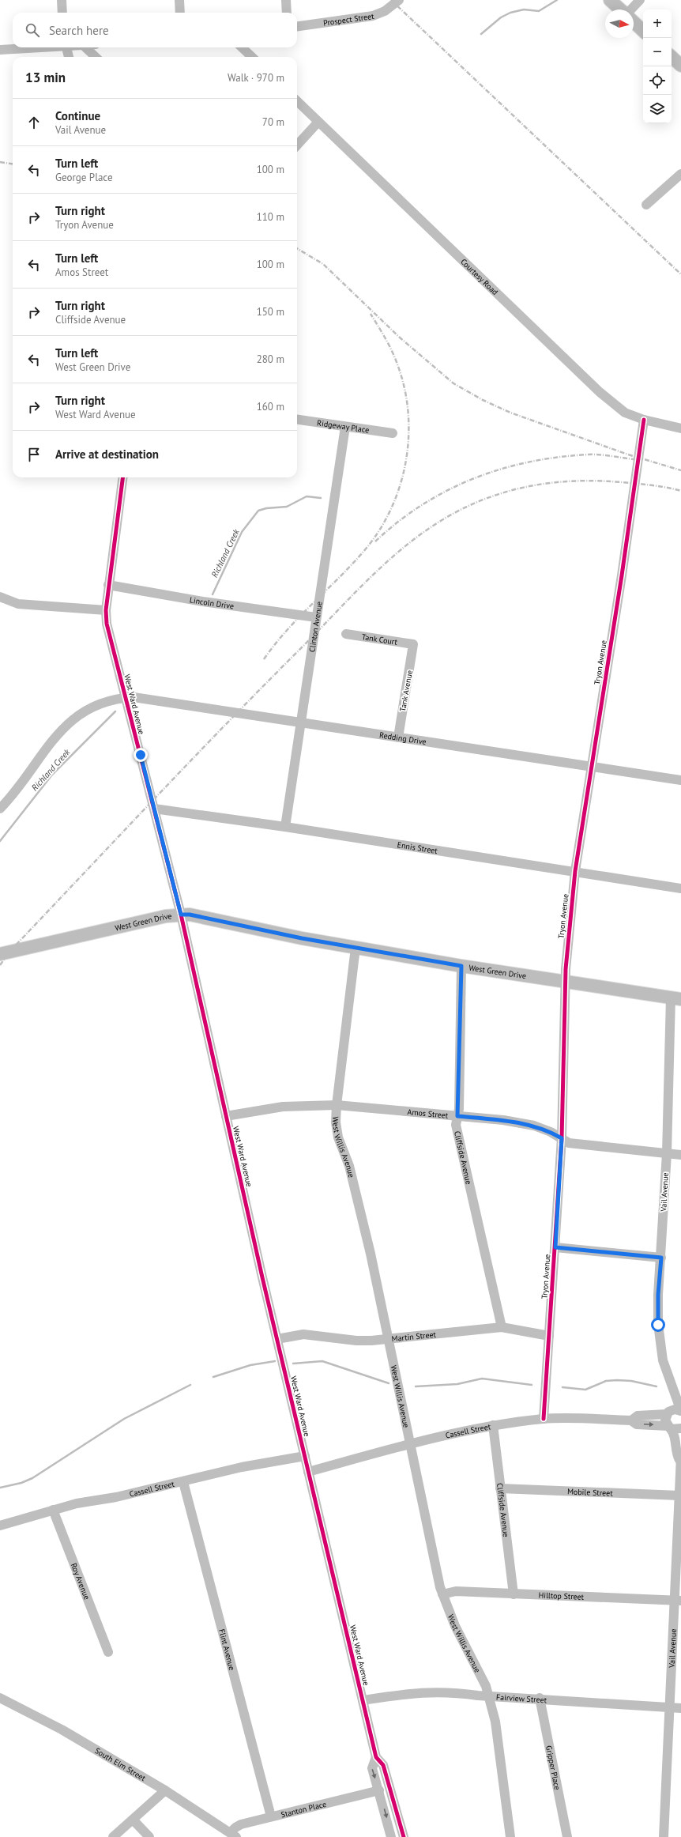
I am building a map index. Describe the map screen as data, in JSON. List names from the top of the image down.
{
  "streets": {
    "main road": ["West Green Drive"],
    "street": [
      "Prospect Street",
      "Courtesy Road",
      "Ridgeway Place",
      "Lincoln Drive",
      "Clinton Avenue",
      "Tank Court",
      "Tryon Avenue",
      "Tank Avenue",
      "West Ward Avenue",
      "Redding Drive",
      "Ennis Street",
      "Amos Street",
      "West Willis Avenue",
      "Cliffside Avenue",
      "Vail Avenue",
      "Martin Street",
      "Cassell Street",
      "Mobile Street",
      "Roy Avenue",
      "Hilltop Street",
      "Flint Avenue",
      "Fairview Street",
      "South Elm Street",
      "Gripper Place",
      "Stanton Place"
    ]
  },
  "crossings": [
    ["Courtesy Road", "Tryon Avenue"],
    ["Ridgeway Place", "Clinton Avenue"],
    ["Lincoln Drive", "Clinton Avenue"],
    ["Lincoln Drive", "West Ward Avenue"],
    ["Clinton Avenue", "Redding Drive"],
    ["Clinton Avenue", "Ennis Street"],
    ["Tank Court", "Tank Avenue"],
    ["Tryon Avenue", "Redding Drive"],
    ["Tryon Avenue", "Ennis Street"],
    ["Tryon Avenue", "West Green Drive"],
    ["Tryon Avenue", "Amos Street"],
    ["Tryon Avenue", "Martin Street"],
    ["Tryon Avenue", "Cassell Street"],
    ["Tank Avenue", "Redding Drive"],
    ["West Ward Avenue", "Redding Drive"],
    ["West Ward Avenue", "Ennis Street"],
    ["West Ward Avenue", "West Green Drive"],
    ["West Ward Avenue", "Amos Street"],
    ["West Ward Avenue", "Martin Street"],
    ["West Ward Avenue", "Cassell Street"],
    ["West Ward Avenue", "Fairview Street"],
    ["West Ward Avenue", "Stanton Place"],
    ["West Green Drive", "West Willis Avenue"],
    ["West Green Drive", "Cliffside Avenue"],
    ["West Green Drive", "Vail Avenue"],
    ["Amos Street", "West Willis Avenue"],
    ["Amos Street", "Cliffside Avenue"],
    ["Amos Street", "Vail Avenue"],
    ["West Willis Avenue", "Martin Street"],
    ["West Willis Avenue", "Cassell Street"],
    ["West Willis Avenue", "Hilltop Street"],
    ["West Willis Avenue", "Fairview Street"],
    ["Cliffside Avenue", "Martin Street"],
    ["Cliffside Avenue", "Cassell Street"],
    ["Cliffside Avenue", "Mobile Street"],
    ["Cliffside Avenue", "Hilltop Street"],
    ["Vail Avenue", "Cassell Street"],
    ["Vail Avenue", "Mobile Street"],
    ["Vail Avenue", "Hilltop Street"],
    ["Vail Avenue", "Fairview Street"],
    ["Cassell Street", "Roy Avenue"],
    ["Cassell Street", "Flint Avenue"],
    ["Flint Avenue", "Stanton Place"],
    ["Fairview Street", "Gripper Place"],
    ["South Elm Street", "Stanton Place"]
  ],
  "water": ["Richland Creek"],
  "north": "right",
  "page": {
    "map_buttons": ["+", "−"],
    "search": "Search here",
    "heading": ["13 min", "Walk · 970 m"],
    "list": [
      ["Continue", "Vail Avenue", "70 m"],
      ["Turn left", "George Place", "100 m"],
      ["Turn right", "Tryon Avenue", "110 m"],
      ["Turn left", "Amos Street", "100 m"],
      ["Turn right", "Cliffside Avenue", "150 m"],
      ["Turn left", "West Green Drive", "280 m"],
      ["Turn right", "West Ward Avenue", "160 m"],
      "Arrive at destination"
    ]
  }
}
